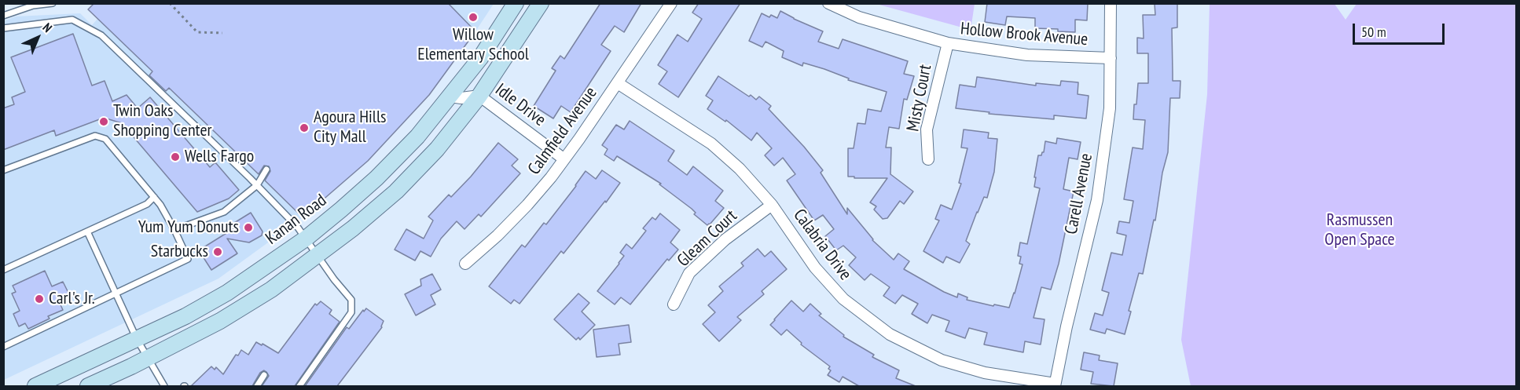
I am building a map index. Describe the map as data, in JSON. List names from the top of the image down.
{
  "streets": {
    "main road": ["Kanan Road"],
    "street": [
      "Hollow Brook Avenue",
      "Misty Court",
      "Idle Drive",
      "Calmfield Avenue",
      "Carell Avenue",
      "Gleam Court",
      "Calabria Drive"
    ]
  },
  "crossings": [
    ["Hollow Brook Avenue", "Misty Court"],
    ["Hollow Brook Avenue", "Carell Avenue"],
    ["Idle Drive", "Calmfield Avenue"],
    ["Idle Drive", "Kanan Road"],
    ["Calmfield Avenue", "Calabria Drive"],
    ["Carell Avenue", "Calabria Drive"],
    ["Gleam Court", "Calabria Drive"]
  ],
  "parks": ["Rasmussen Open Space"],
  "places": [
    "Willow Elementary School",
    "Twin Oaks Shopping Center",
    "Agoura Hills City Mall",
    "Wells Fargo",
    "Yum Yum Donuts",
    "Starbucks",
    "Carl's Jr."
  ],
  "scale_bar": "50 m",
  "north": "top right"
}
